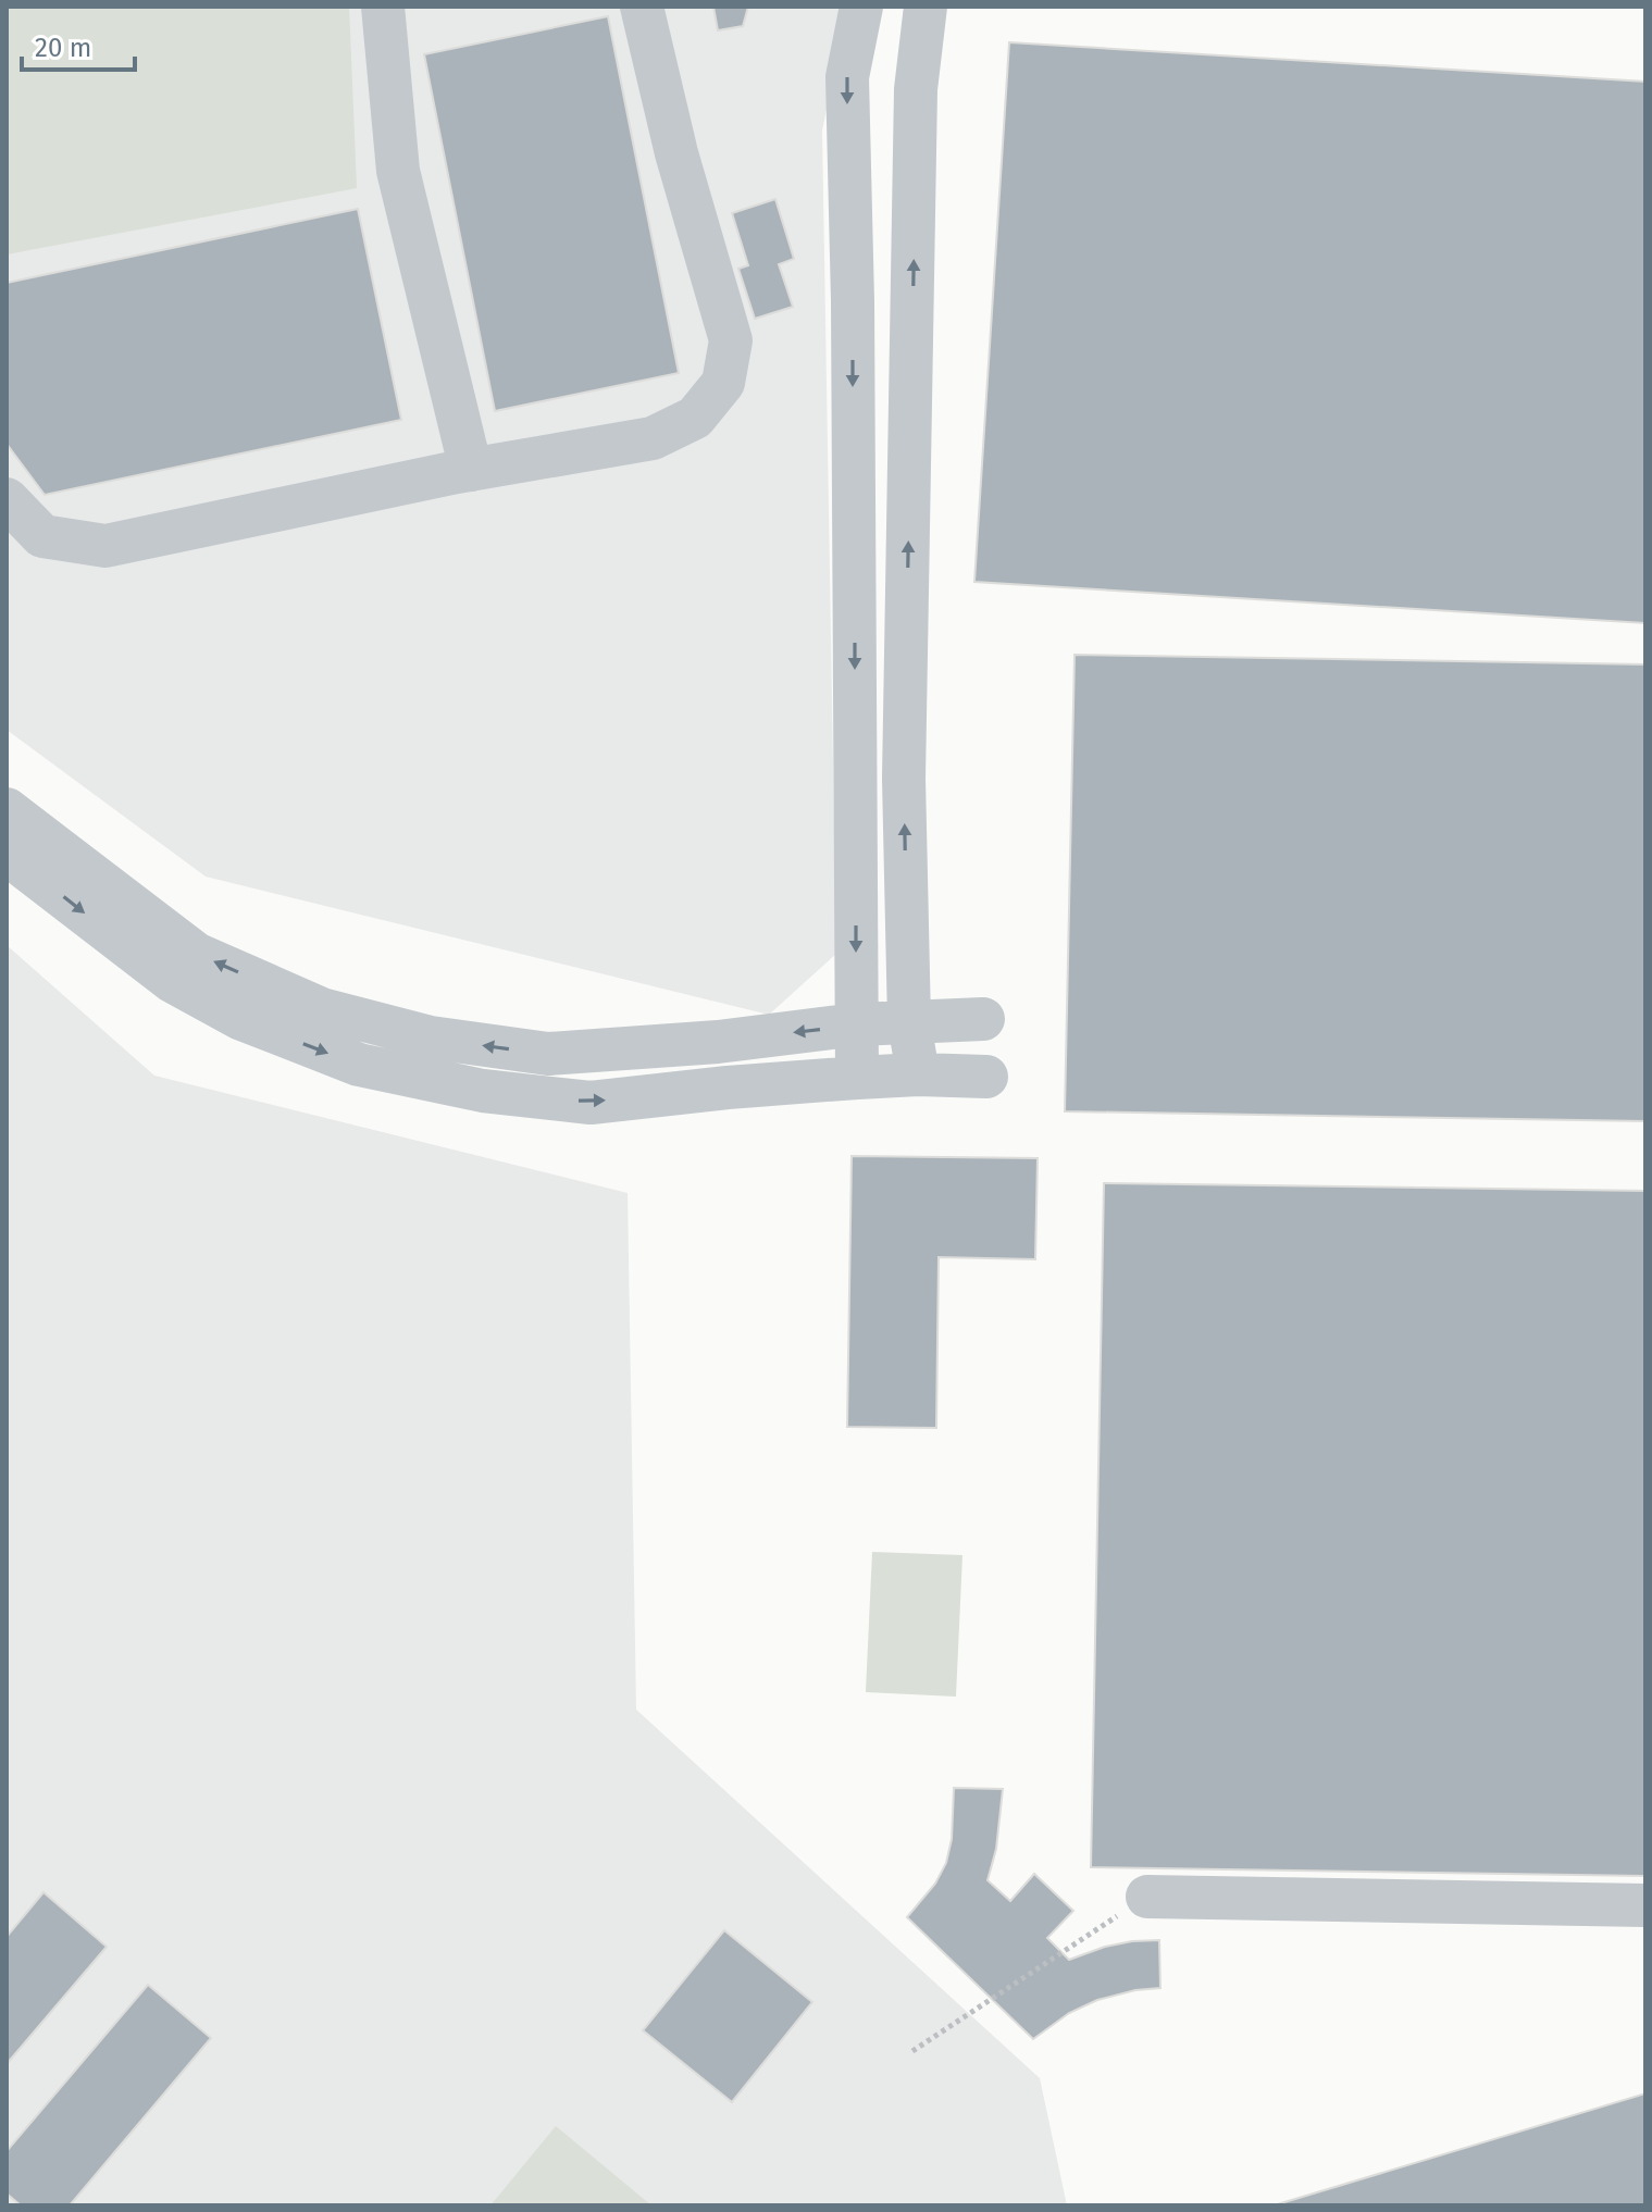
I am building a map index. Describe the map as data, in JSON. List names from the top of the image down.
{
  "scale_bar": "20 m"
}
